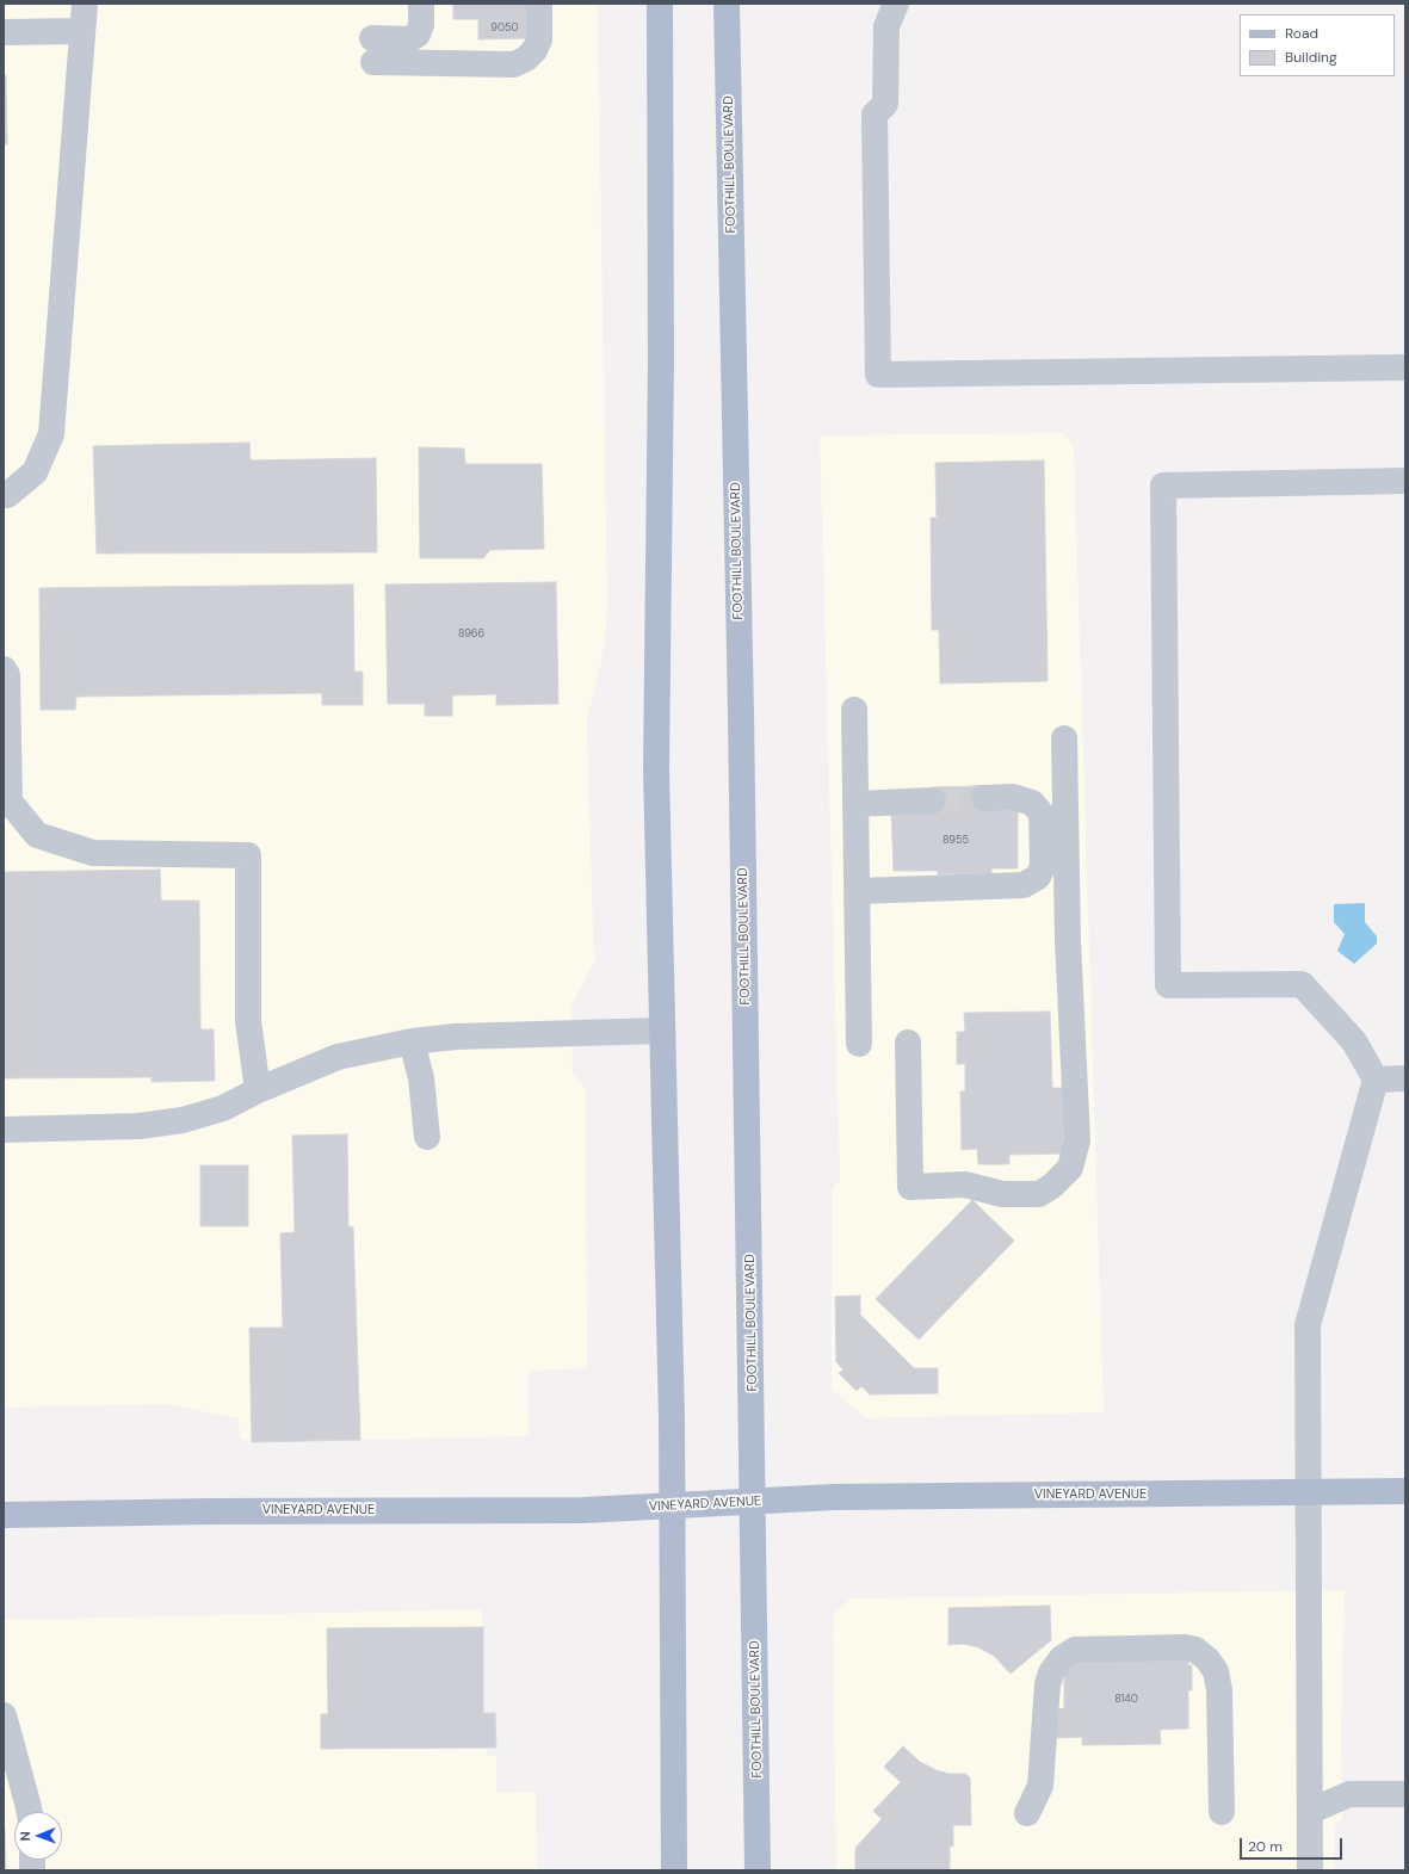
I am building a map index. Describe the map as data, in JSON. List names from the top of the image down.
{
  "streets": {
    "main road": ["FOOTHILL BOULEVARD", "VINEYARD AVENUE"]
  },
  "crossings": [
    ["FOOTHILL BOULEVARD", "VINEYARD AVENUE"]
  ],
  "house_numbers": [
    "9050",
    "8966",
    "8955",
    "8140"
  ],
  "legend": ["Road", "Building"],
  "scale_bar": "20 m",
  "north": "left"
}
